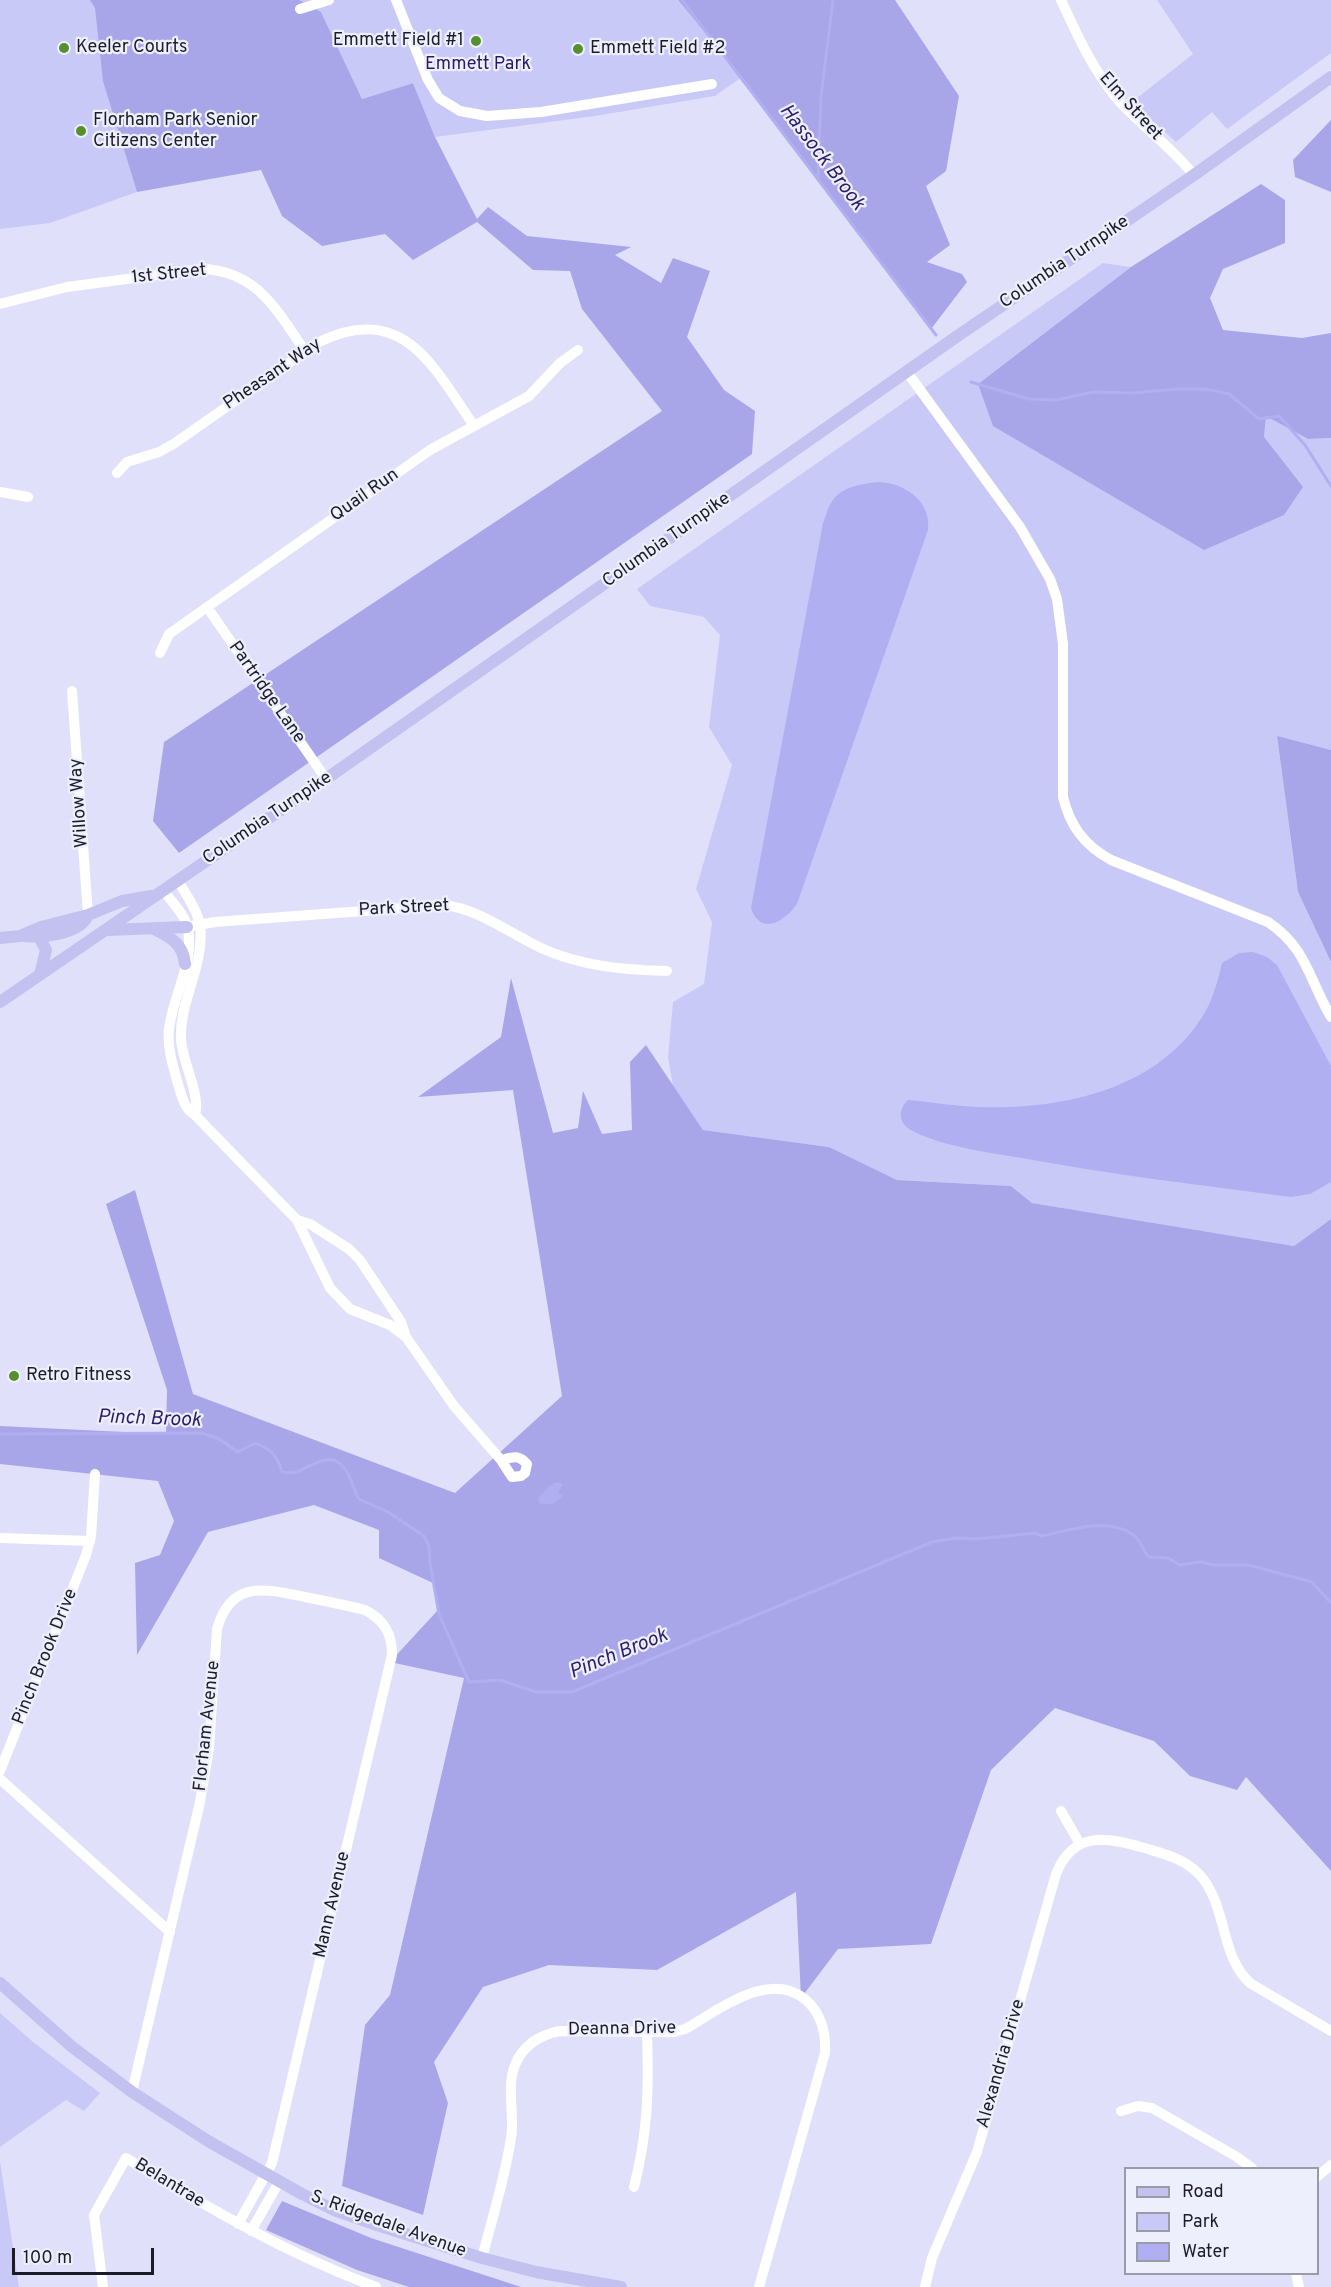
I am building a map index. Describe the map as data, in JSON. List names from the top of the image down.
{
  "streets": {
    "main road": ["Columbia Turnpike", "S. Ridgedale Avenue"],
    "street": [
      "Elm Street",
      "1st Street",
      "Pheasant Way",
      "Quail Run",
      "Partridge Lane",
      "Willow Way",
      "Park Street",
      "Pinch Brook Drive",
      "Florham Avenue",
      "Mann Avenue",
      "Deanna Drive",
      "Alexandria Drive",
      "Belantrae"
    ]
  },
  "crossings": [
    ["Elm Street", "Columbia Turnpike"],
    ["Columbia Turnpike", "Partridge Lane"],
    ["1st Street", "Pheasant Way"],
    ["Pheasant Way", "Quail Run"],
    ["Quail Run", "Partridge Lane"],
    ["Florham Avenue", "Mann Avenue"],
    ["Florham Avenue", "S. Ridgedale Avenue"],
    ["Mann Avenue", "S. Ridgedale Avenue"],
    ["Deanna Drive", "S. Ridgedale Avenue"]
  ],
  "water": ["Hassock Brook", "Pinch Brook"],
  "parks": ["Emmett Park"],
  "places": [
    "Emmett Field #1",
    "Keeler Courts",
    "Emmett Field #2",
    "Florham Park Senior Citizens Center",
    "Retro Fitness"
  ],
  "legend": ["Road", "Park", "Water"],
  "scale_bar": "100 m"
}
